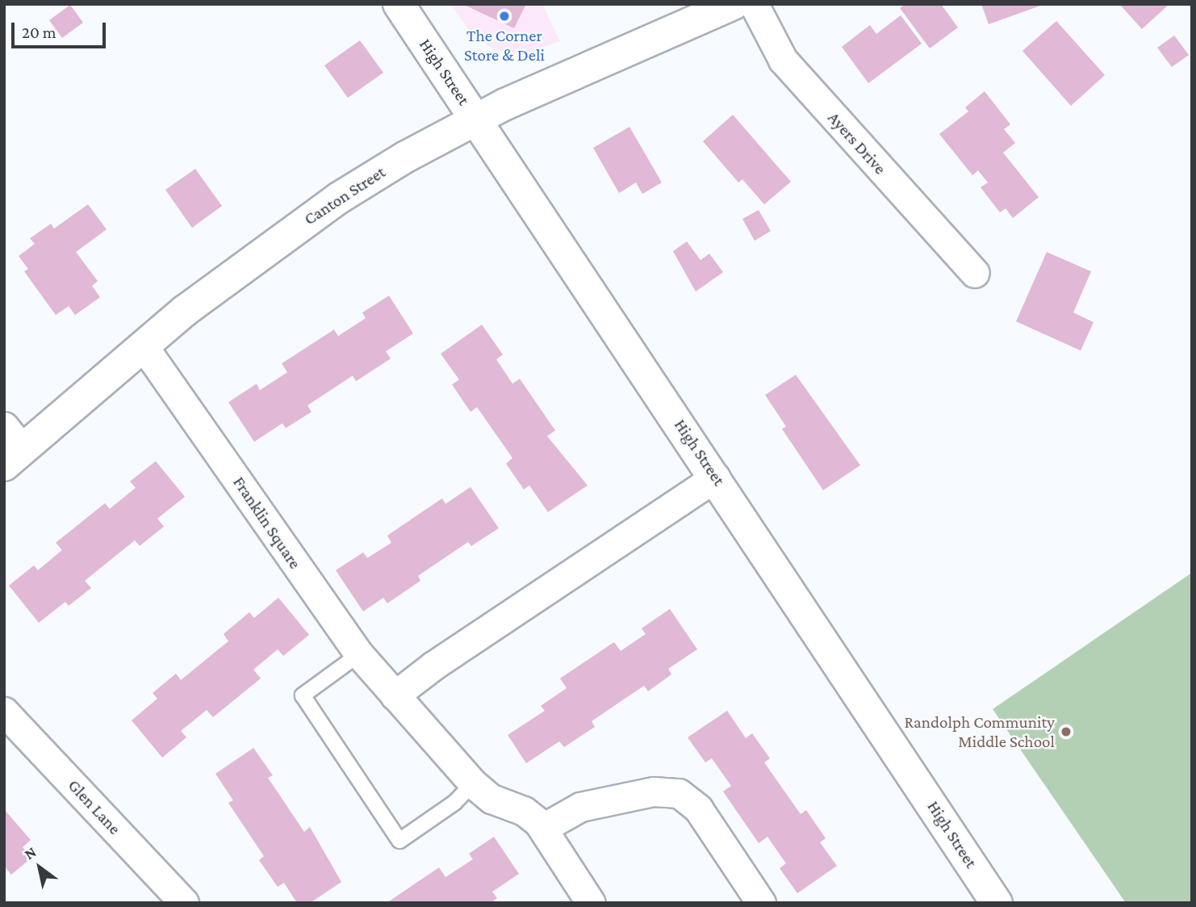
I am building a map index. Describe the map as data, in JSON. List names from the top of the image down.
{
  "streets": {
    "main road": ["High Street", "Canton Street"],
    "street": ["Ayers Drive", "Franklin Square", "Glen Lane"]
  },
  "crossings": [
    ["High Street", "Canton Street"],
    ["Canton Street", "Franklin Square"]
  ],
  "places": ["The Corner Store & Deli", "Randolph Community Middle School"],
  "scale_bar": "20 m",
  "north": "top left"
}
